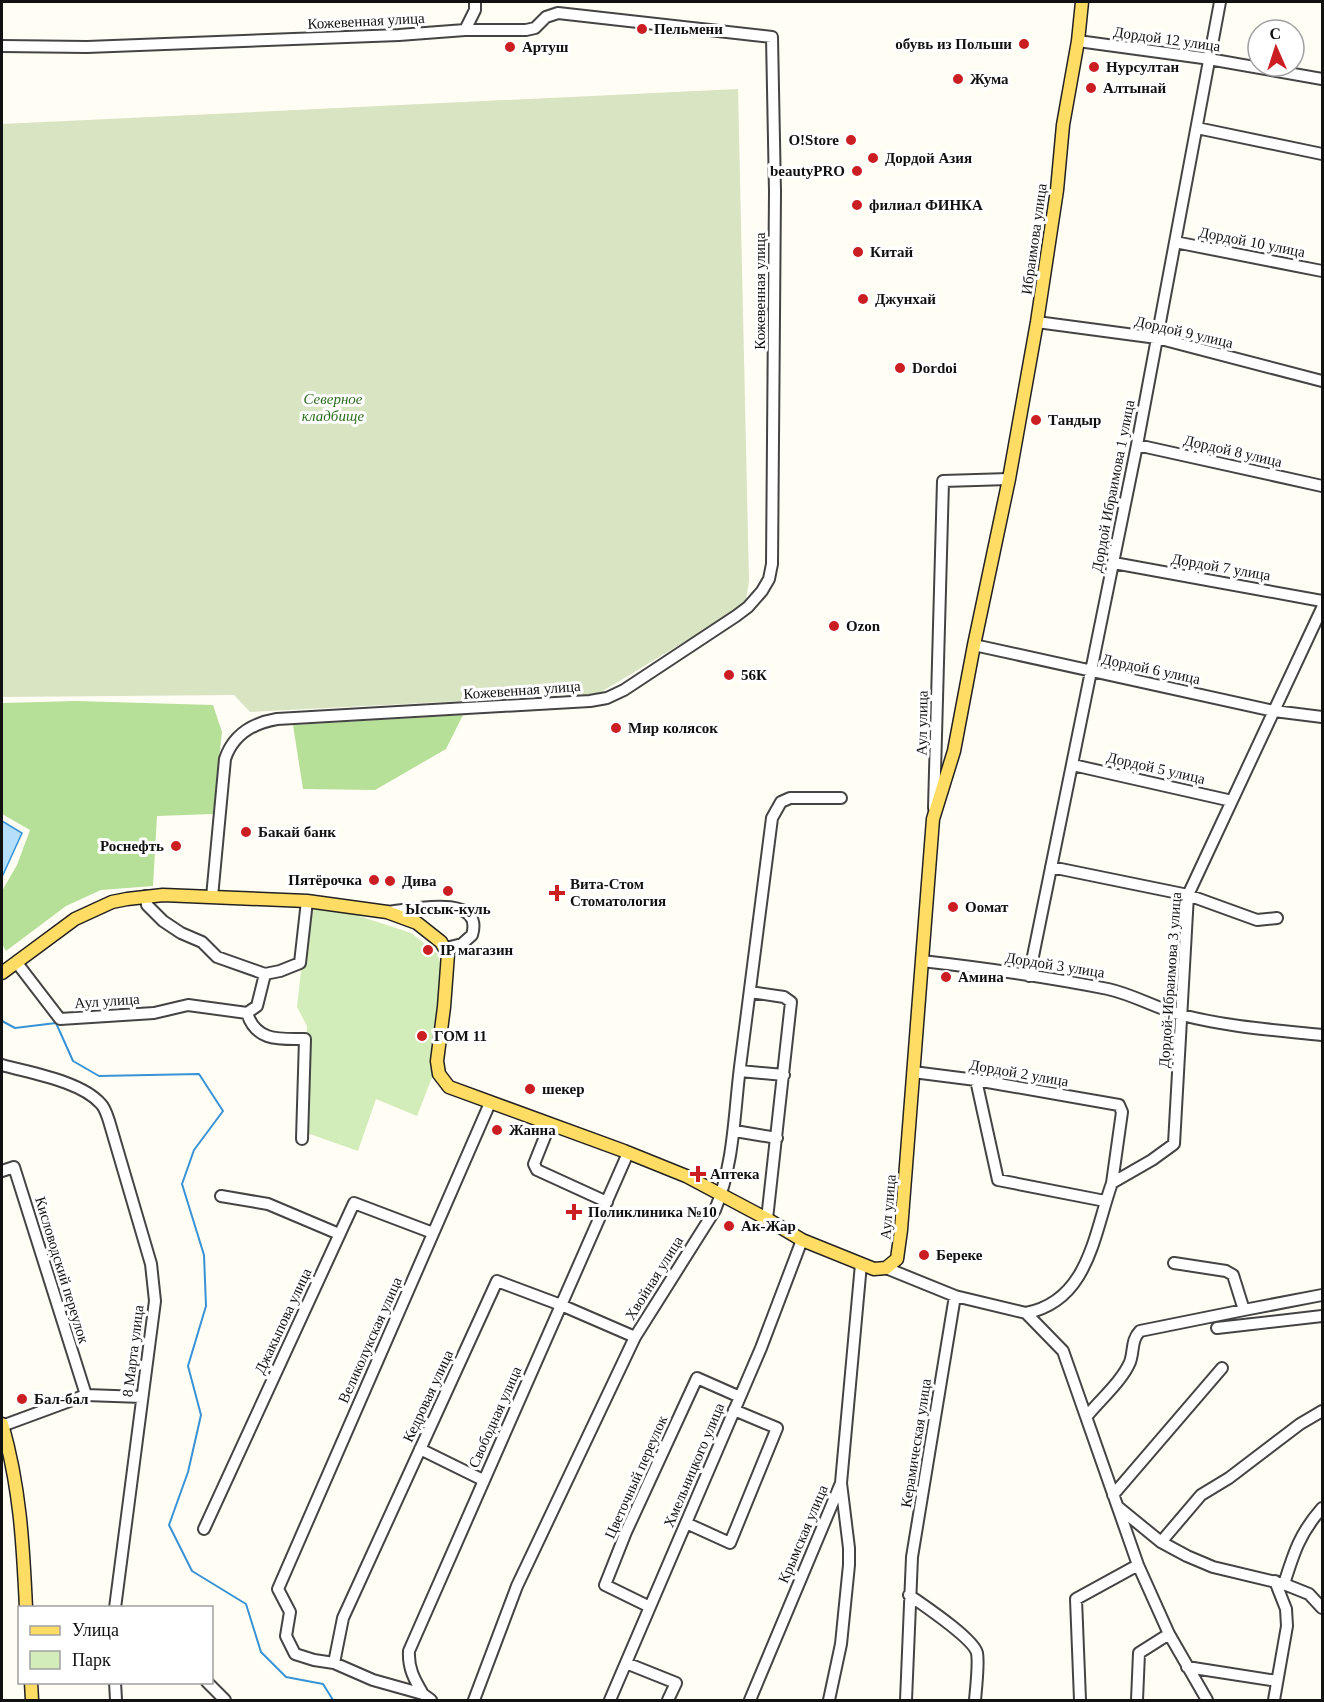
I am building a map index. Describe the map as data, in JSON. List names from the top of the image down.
{
  "streets": {
    "main road": ["Ибраимова улица", "Аул улица"],
    "street": [
      "Кожевенная улица",
      "Дордой 12 улица",
      "Дордой 10 улица",
      "Дордой 9 улица",
      "Дордой 8 улица",
      "Дордой Ибраимова 1 улица",
      "Дордой 7 улица",
      "Дордой 6 улица",
      "Дордой 5 улица",
      "Дордой 3 улица",
      "Дордой-Ибраимова 3 улица",
      "Дордой 2 улица",
      "Кисловодский переулок",
      "Хвойная улица",
      "Джакыпова улица",
      "Великолукская улица",
      "8 Марта улица",
      "Кедровая улица",
      "Свободная улица",
      "Керамическая улица",
      "Хмельницкого улица",
      "Цветочный переулок",
      "Крымская улица"
    ]
  },
  "crossings": [
    ["Дордой 12 улица", "Ибраимова улица"],
    ["Дордой 12 улица", "Дордой Ибраимова 1 улица"],
    ["Ибраимова улица", "Дордой 9 улица"],
    ["Ибраимова улица", "Дордой 6 улица"],
    ["Ибраимова улица", "Аул улица"],
    ["Дордой 10 улица", "Дордой Ибраимова 1 улица"],
    ["Дордой 9 улица", "Дордой Ибраимова 1 улица"],
    ["Дордой 8 улица", "Дордой Ибраимова 1 улица"],
    ["Дордой Ибраимова 1 улица", "Дордой 7 улица"],
    ["Дордой Ибраимова 1 улица", "Дордой 6 улица"],
    ["Дордой Ибраимова 1 улица", "Дордой 5 улица"],
    ["Дордой Ибраимова 1 улица", "Дордой 3 улица"],
    ["Дордой 6 улица", "Дордой-Ибраимова 3 улица"],
    ["Аул улица", "Дордой 3 улица"],
    ["Аул улица", "Дордой 2 улица"],
    ["Дордой 5 улица", "Дордой-Ибраимова 3 улица"],
    ["Дордой 3 улица", "Дордой-Ибраимова 3 улица"],
    ["Дордой-Ибраимова 3 улица", "Дордой 2 улица"],
    ["Хвойная улица", "Кедровая улица"],
    ["Джакыпова улица", "Великолукская улица"],
    ["Великолукская улица", "Кедровая улица"],
    ["Кедровая улица", "Свободная улица"],
    ["Хмельницкого улица", "Цветочный переулок"]
  ],
  "parks": ["Северное кладбище"],
  "places": {
    "other": [
      "Пельмени",
      "обувь из Польши",
      "Артуш",
      "Нурсултан",
      "Жума",
      "Алтынай",
      "O!Store",
      "Дордой Азия",
      "beautyPRO",
      "филиал ФИНКА",
      "Китай",
      "Джунхай",
      "Dordoi",
      "Тандыр",
      "Ozon",
      "56К",
      "Мир колясок",
      "Бакай банк",
      "Роснефть",
      "Пятёрочка",
      "Дива",
      "Ыссык-куль",
      "Оомат",
      "IP магазин",
      "Амина",
      "ГОМ 11",
      "шекер",
      "Жанна",
      "Ак-Жар",
      "Береке",
      "Бал-бал"
    ],
    "health": ["Вита-Стом Стоматология", "Аптека", "Поликлиника №10"]
  },
  "legend": ["Улица", "Парк"],
  "north": "top"
}
